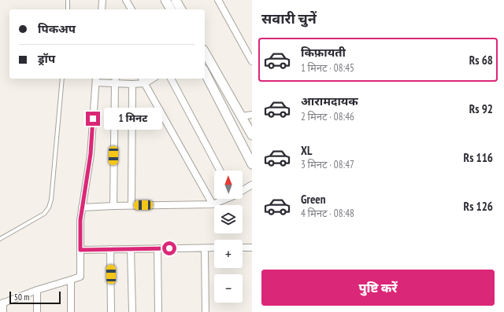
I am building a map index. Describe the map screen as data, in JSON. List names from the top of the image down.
{
  "scale_bar": "50 m",
  "north": "top",
  "page": {
    "heading": "सवारी चुनें",
    "banner": ["पिकअप", "ड्रॉप"],
    "list": [
      {
        "name": "किफ़ायती",
        "note": "1 मिनट · 08:45",
        "value": "Rs 68"
      },
      {
        "name": "आरामदायक",
        "note": "2 मिनट · 08:46",
        "value": "Rs 92"
      },
      {
        "name": "XL",
        "note": "3 मिनट · 08:47",
        "value": "Rs 116"
      },
      {
        "name": "Green",
        "note": "4 मिनट · 08:48",
        "value": "Rs 126"
      }
    ],
    "bubble": "1 मिनट",
    "map_buttons": ["+", "−"],
    "buttons": "पुष्टि करें",
    "scale": "50 m"
  }
}
